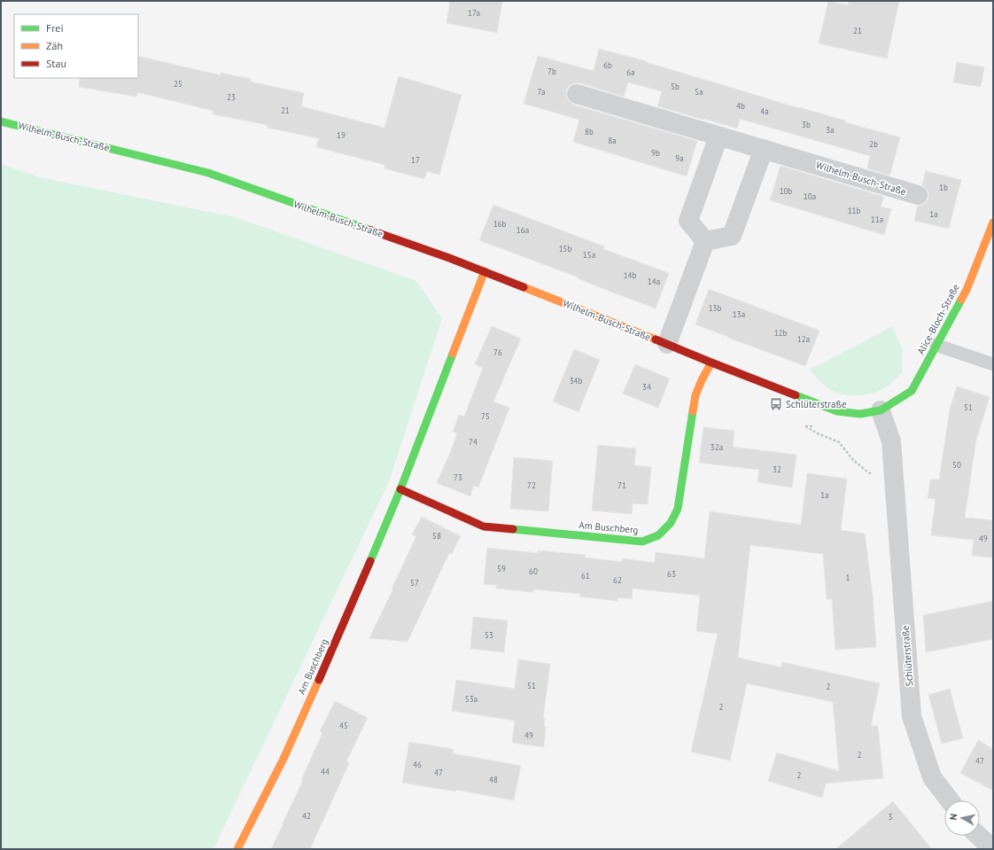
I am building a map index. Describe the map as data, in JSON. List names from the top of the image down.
{
  "streets": {
    "street": [
      "Wilhelm-Busch-Straße",
      "Alice-Bloch-Straße",
      "Am Buschberg",
      "Schlüterstraße"
    ]
  },
  "crossings": [
    ["Wilhelm-Busch-Straße", "Alice-Bloch-Straße"],
    ["Wilhelm-Busch-Straße", "Am Buschberg"],
    ["Wilhelm-Busch-Straße", "Schlüterstraße"],
    ["Alice-Bloch-Straße", "Schlüterstraße"]
  ],
  "places": {
    "bus stop": ["Schlüterstraße"]
  },
  "house_numbers": [
    "17a",
    "21",
    "6b",
    "7b",
    "6a",
    "25",
    "5b",
    "7a",
    "5a",
    "23",
    "4b",
    "21",
    "4a",
    "3b",
    "3a",
    "8b",
    "19",
    "8a",
    "2b",
    "9b",
    "9a",
    "17",
    "1b",
    "10b",
    "10a",
    "11b",
    "1a",
    "11a",
    "16b",
    "16a",
    "15b",
    "15a",
    "14b",
    "14a",
    "13b",
    "13a",
    "12b",
    "12a",
    "76",
    "34b",
    "34",
    "51",
    "75",
    "74",
    "32a",
    "50",
    "32",
    "73",
    "72",
    "71",
    "1a",
    "58",
    "49",
    "59",
    "60",
    "63",
    "61",
    "1",
    "62",
    "57",
    "53",
    "51",
    "2",
    "53a",
    "2",
    "45",
    "49",
    "2",
    "47",
    "46",
    "44",
    "47",
    "2",
    "48",
    "42",
    "3"
  ],
  "legend": ["Frei", "Zäh", "Stau"],
  "north": "left"
}
